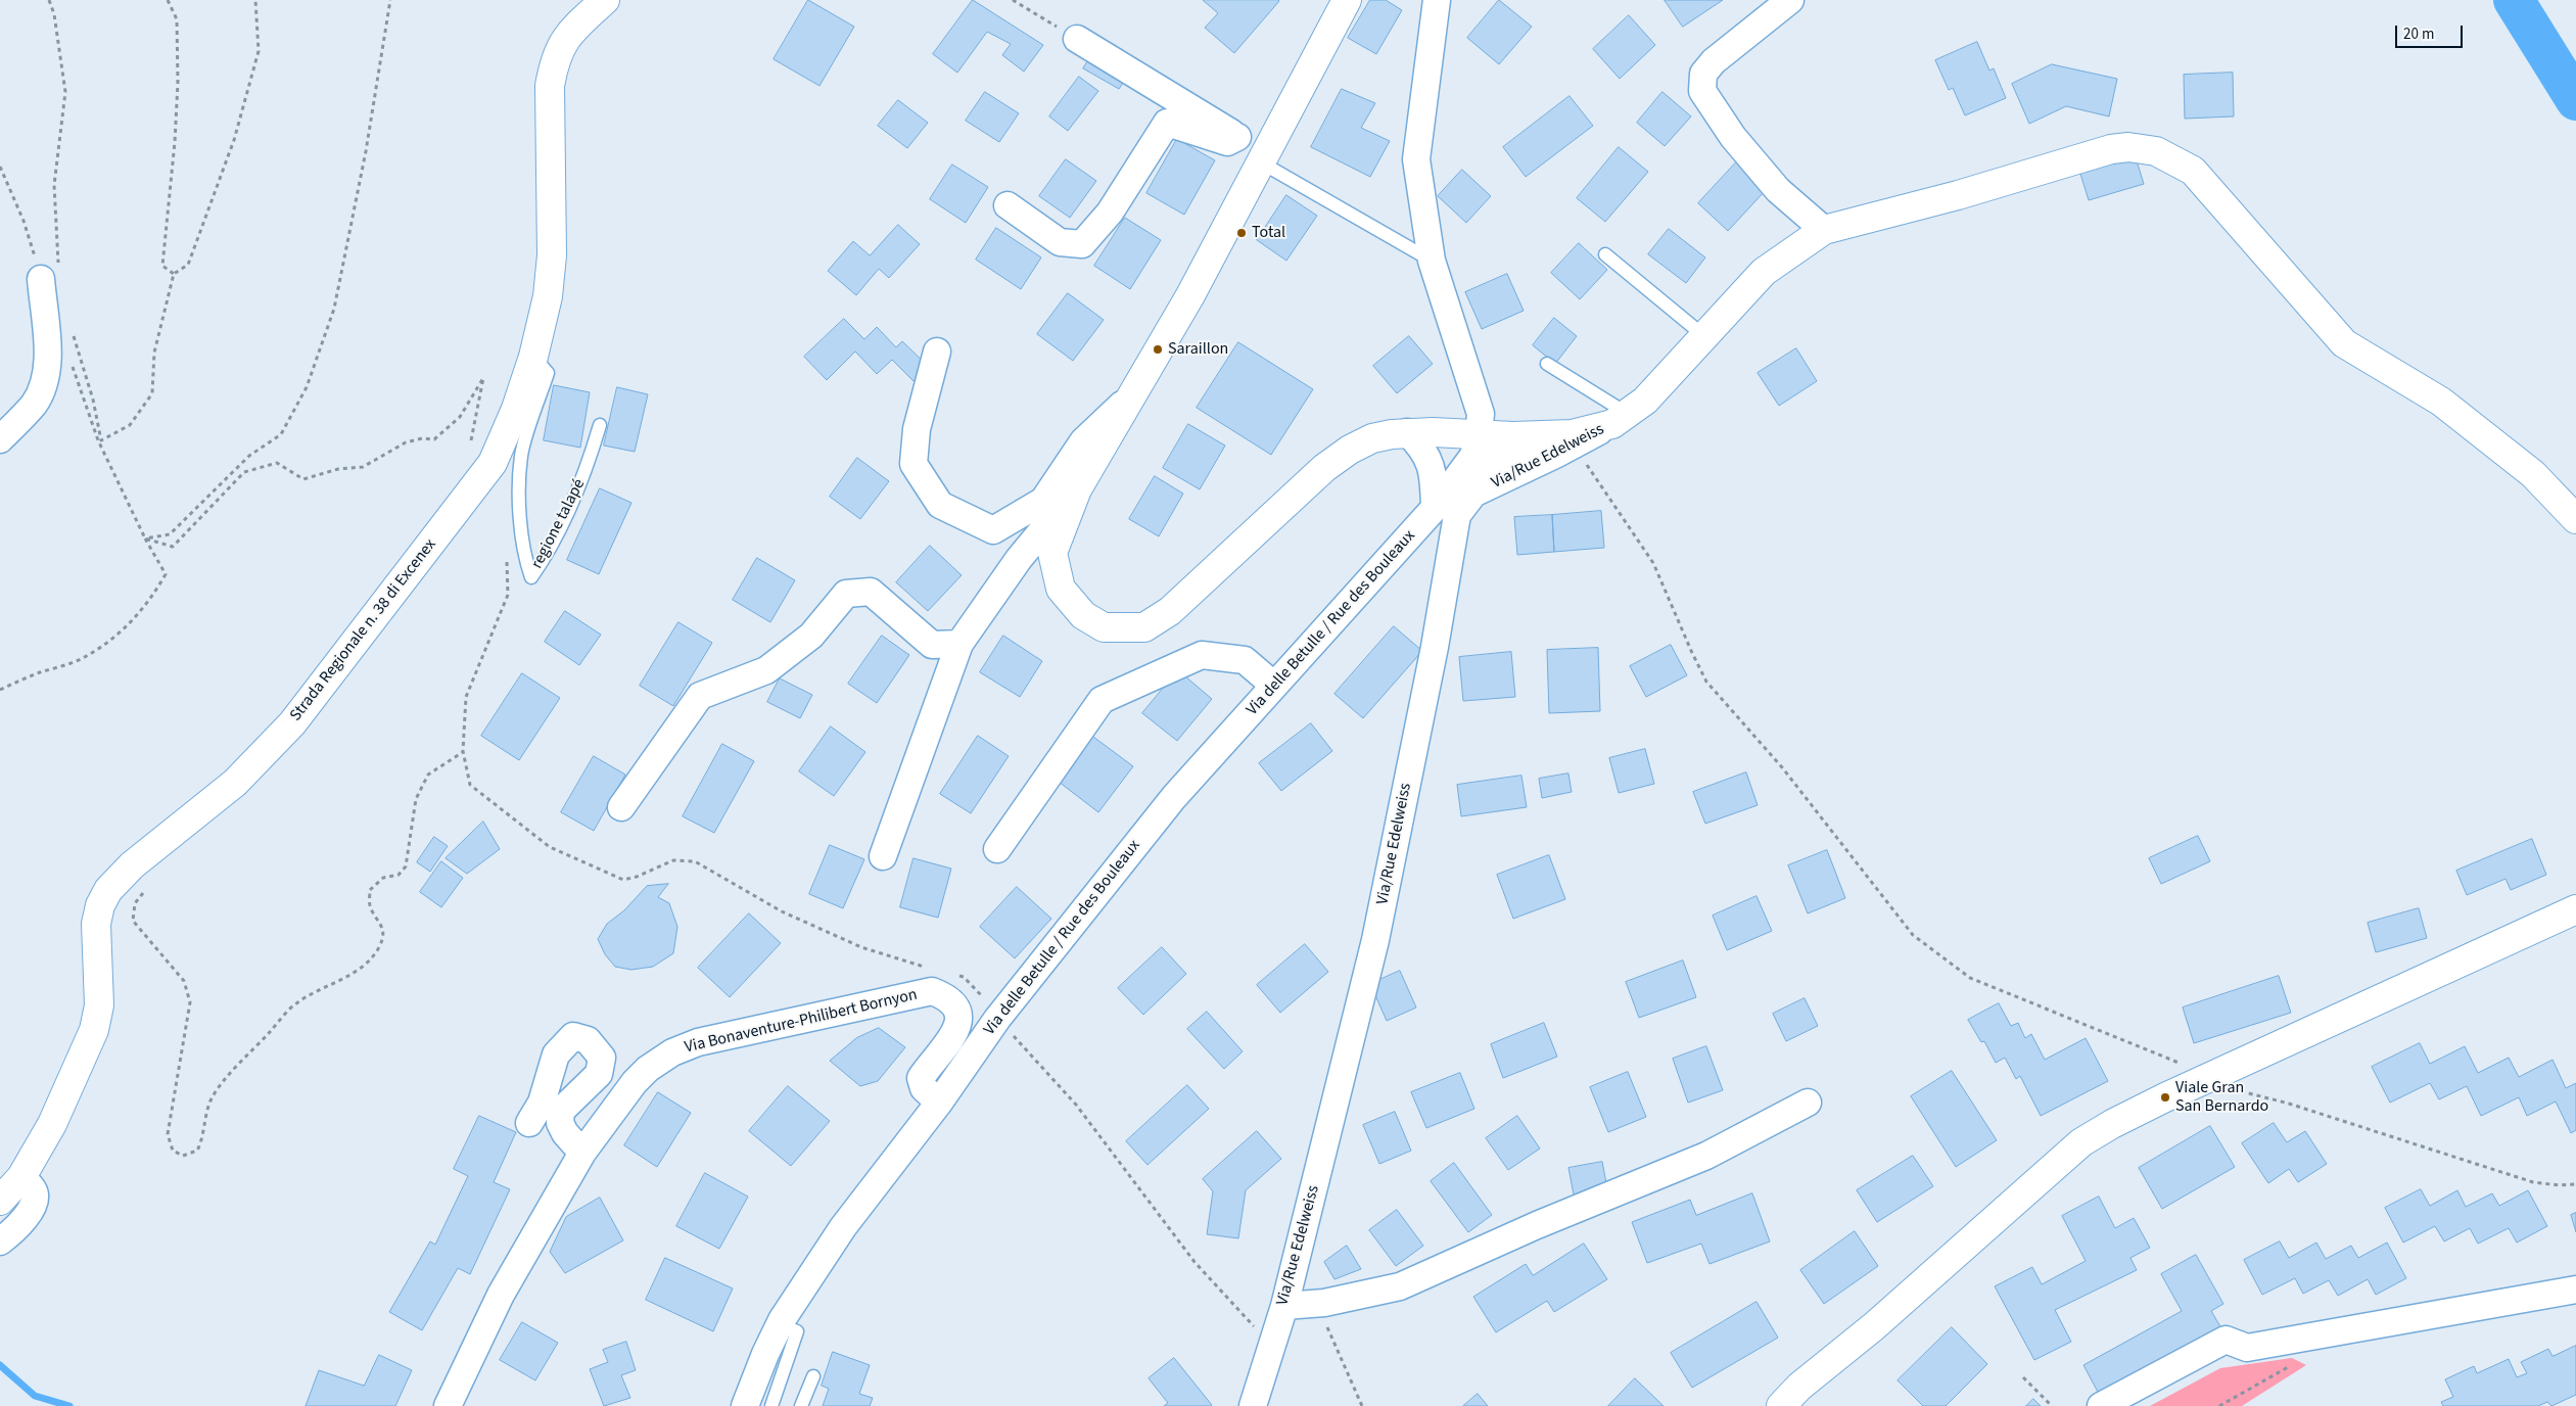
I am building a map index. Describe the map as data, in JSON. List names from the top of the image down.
{
  "streets": {
    "main road": ["Strada Regionale n. 38 di Excenex"],
    "street": ["Via/Rue Edelweiss", "Via delle Betulle / Rue des Bouleaux", "Via Bonaventure-Philibert Bornyon"],
    "lane": ["regione talapé"]
  },
  "crossings": [
    ["regione talapé", "Strada Regionale n. 38 di Excenex"],
    ["Via delle Betulle / Rue des Bouleaux", "Via Bonaventure-Philibert Bornyon"]
  ],
  "places": ["Total", "Saraillon", "Viale Gran San Bernardo"],
  "scale_bar": "20 m"
}
